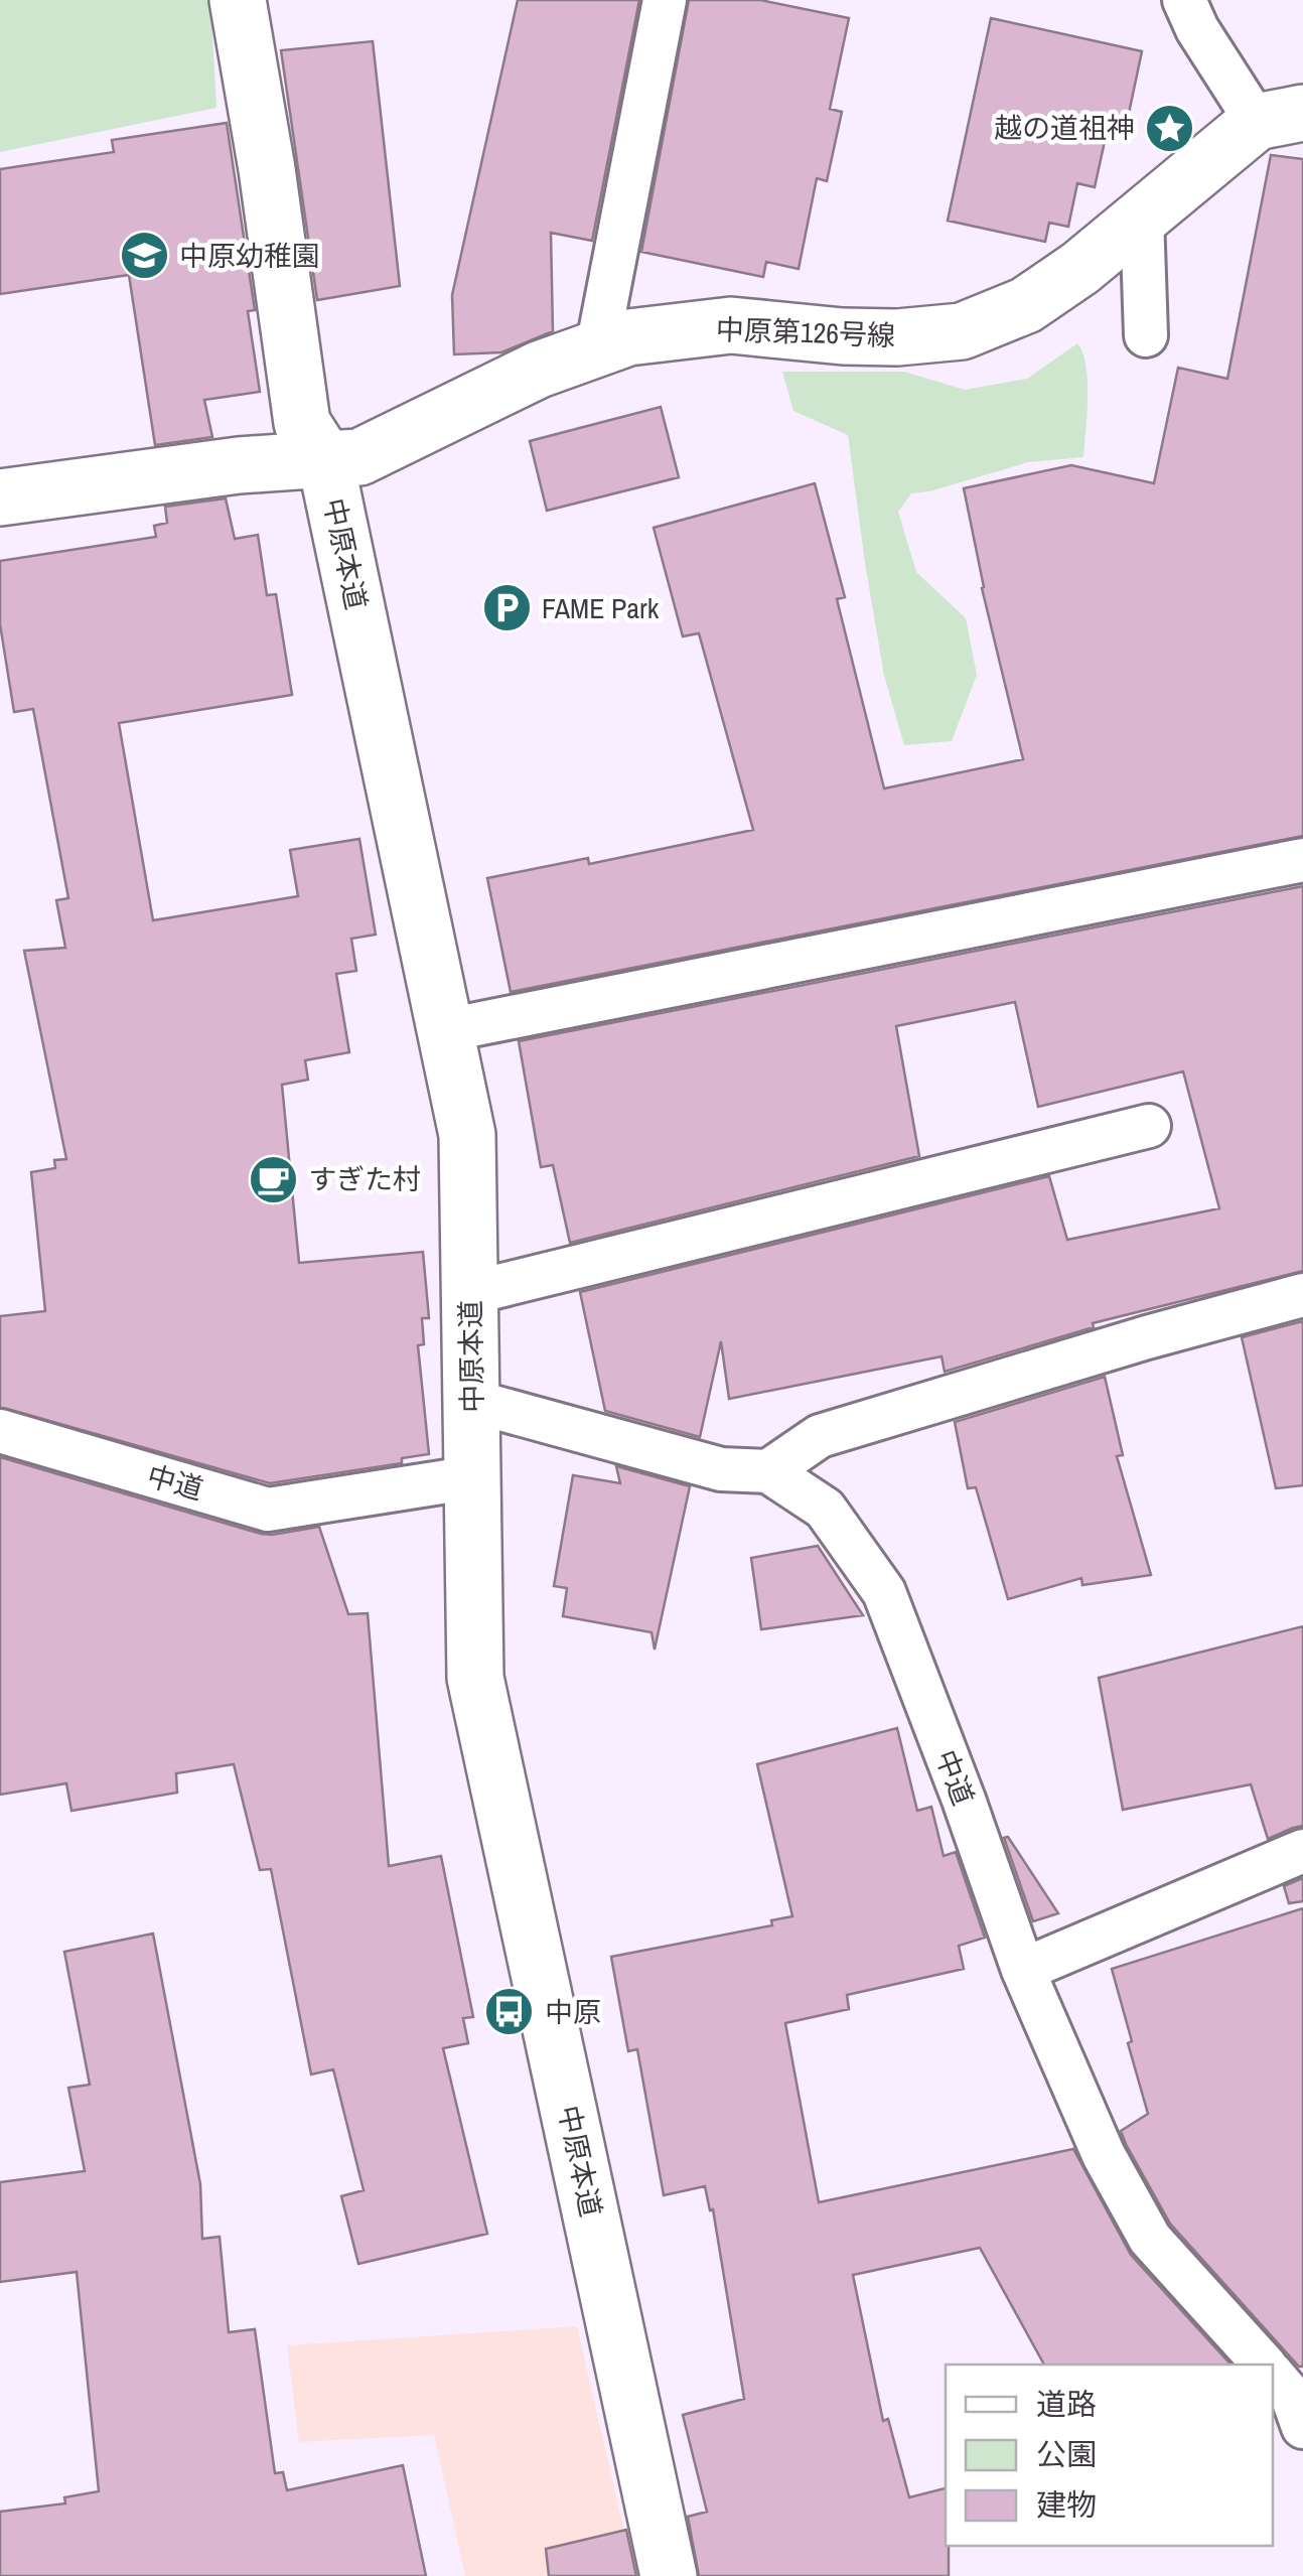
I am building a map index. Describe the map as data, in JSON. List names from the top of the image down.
{
  "streets": {
    "street": ["中原第126号線", "中原本道"],
    "lane": ["中道"]
  },
  "crossings": [
    ["中原第126号線", "中原本道"],
    ["中原本道", "中道"]
  ],
  "places": {
    "place": ["越の道祖神"],
    "school or university": ["中原幼稚園"],
    "parking": ["FAME Park"],
    "cafe": ["すぎた村"],
    "bus stop": ["中原"]
  },
  "legend": ["道路", "公園", "建物"]
}
